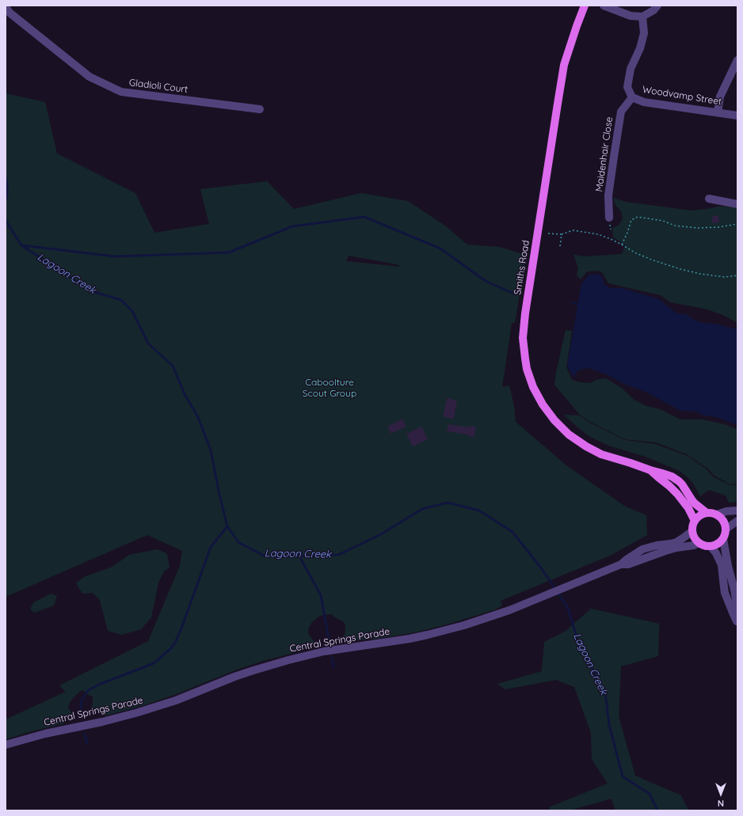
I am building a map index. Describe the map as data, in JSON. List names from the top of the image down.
{
  "streets": {
    "main road": ["Smiths Road"],
    "street": [
      "Gladioli Court",
      "Woodvamp Street",
      "Maidenhair Close",
      "Central Springs Parade"
    ]
  },
  "crossings": [
    ["Woodvamp Street", "Maidenhair Close"],
    ["Smiths Road", "Central Springs Parade"]
  ],
  "water": ["Lagoon Creek"],
  "parks": ["Caboolture Scout Group"],
  "north": "bottom"
}
